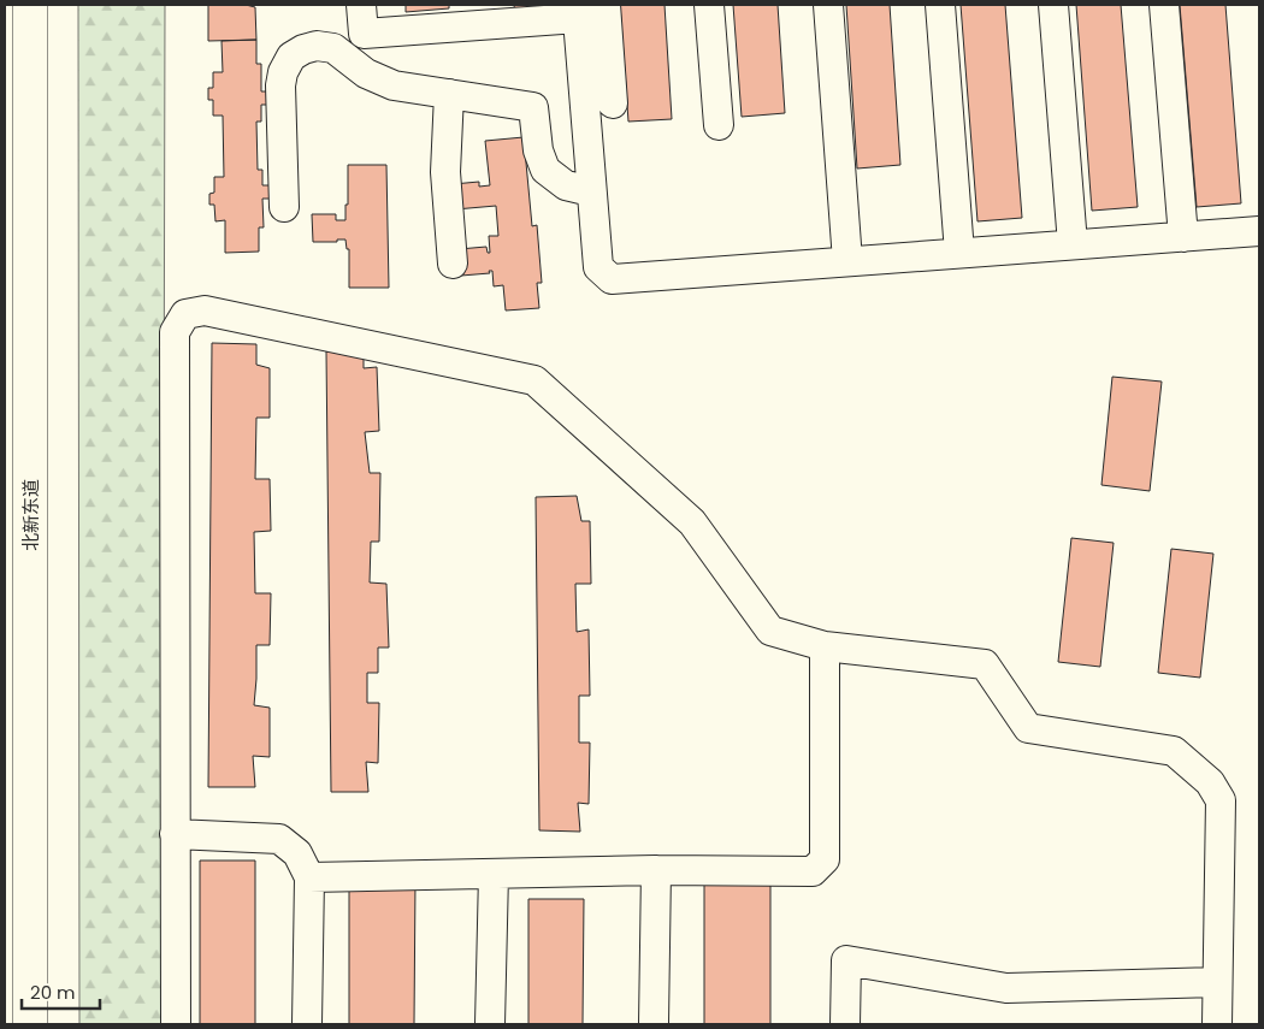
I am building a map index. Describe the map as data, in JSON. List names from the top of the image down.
{
  "streets": {
    "main road": ["北新东道"]
  },
  "scale_bar": "20 m"
}
